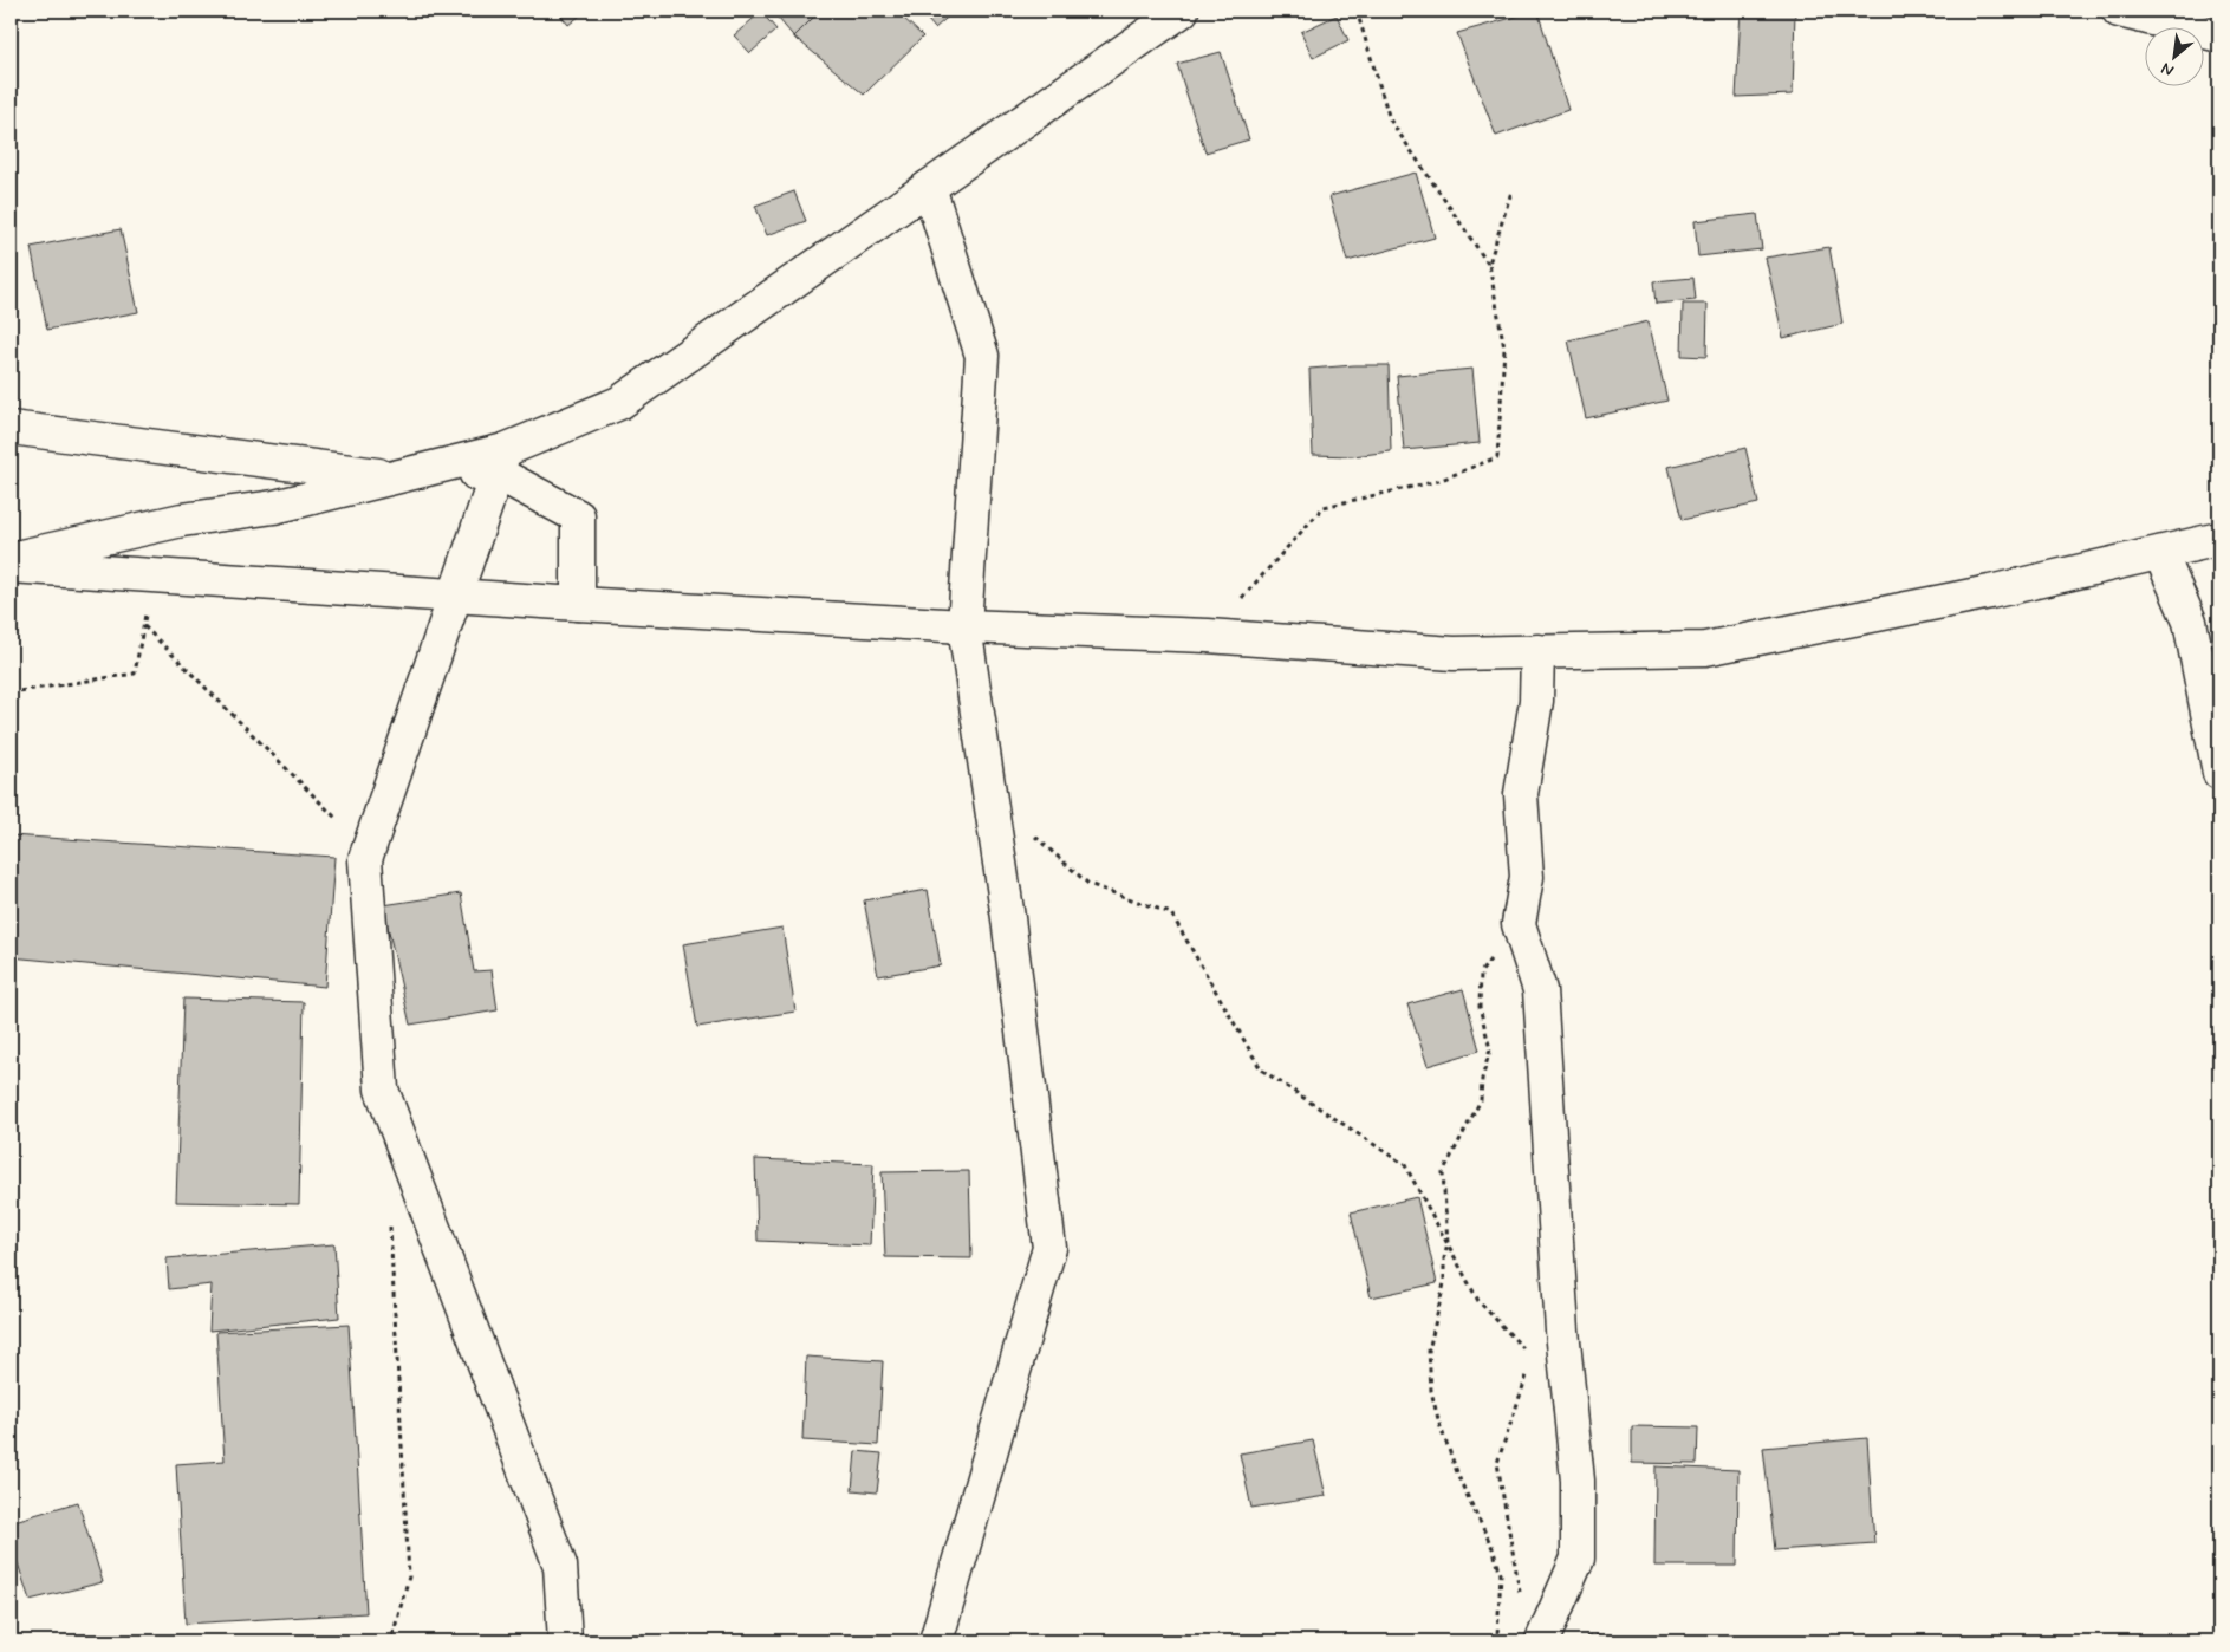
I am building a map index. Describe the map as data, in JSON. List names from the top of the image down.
{
  "north": "bottom left"
}
